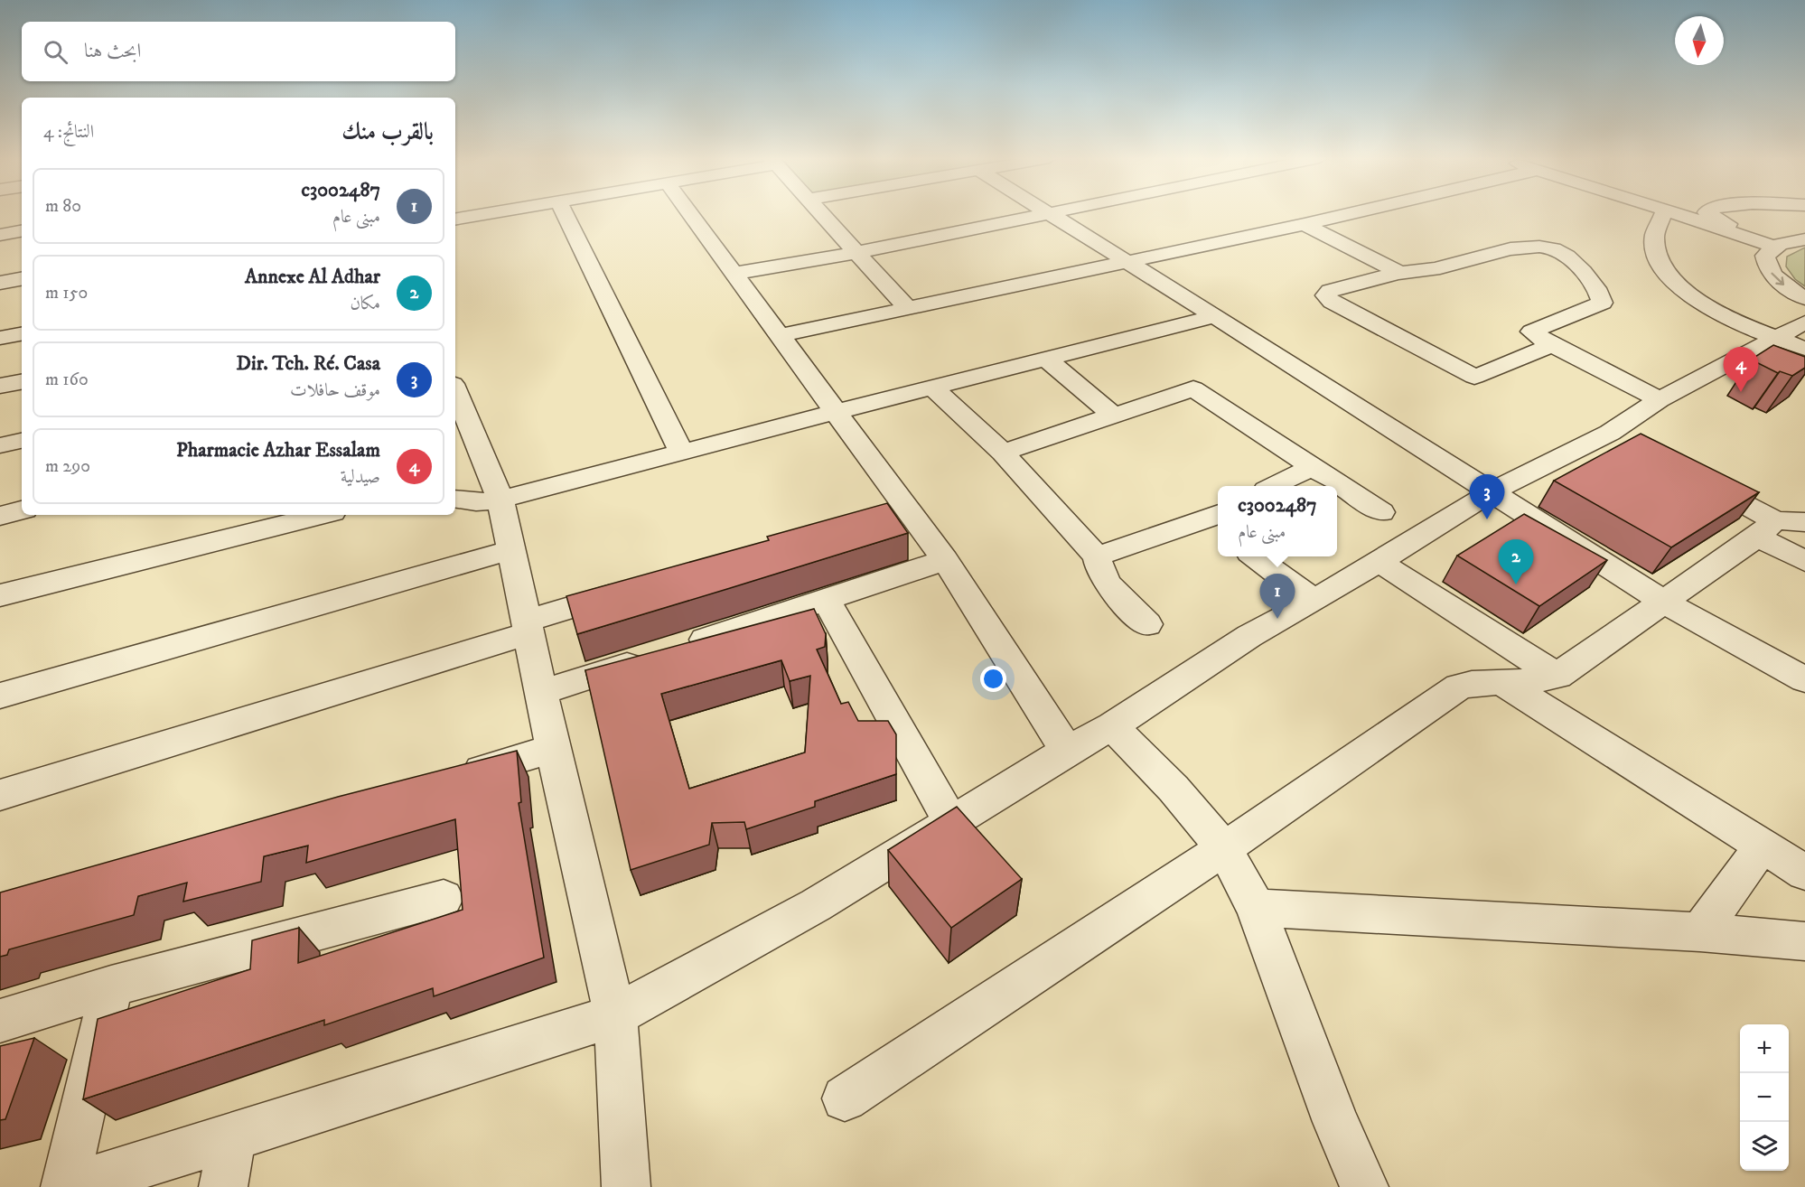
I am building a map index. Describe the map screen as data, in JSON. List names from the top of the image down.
{
  "north": "bottom",
  "page": {
    "search": "ابحث هنا",
    "heading": ["بالقرب منك", "النتائج: 4"],
    "list": [
      {
        "mark": "1",
        "name": "c3002487",
        "note": "مبنى عام",
        "value": "80 m"
      },
      {
        "mark": "2",
        "name": "Annexe Al Adhar",
        "note": "مكان",
        "value": "150 m"
      },
      {
        "mark": "3",
        "name": "Dir. Tch. Ré. Casa",
        "note": "موقف حافلات",
        "value": "160 m"
      },
      {
        "mark": "4",
        "name": "Pharmacie Azhar Essalam",
        "note": "صيدلية",
        "value": "290 m"
      }
    ],
    "pins": [
      "4",
      "3",
      "2",
      "1"
    ],
    "popup": ["c3002487", "مبنى عام"],
    "map_buttons": ["+", "−"]
  }
}
